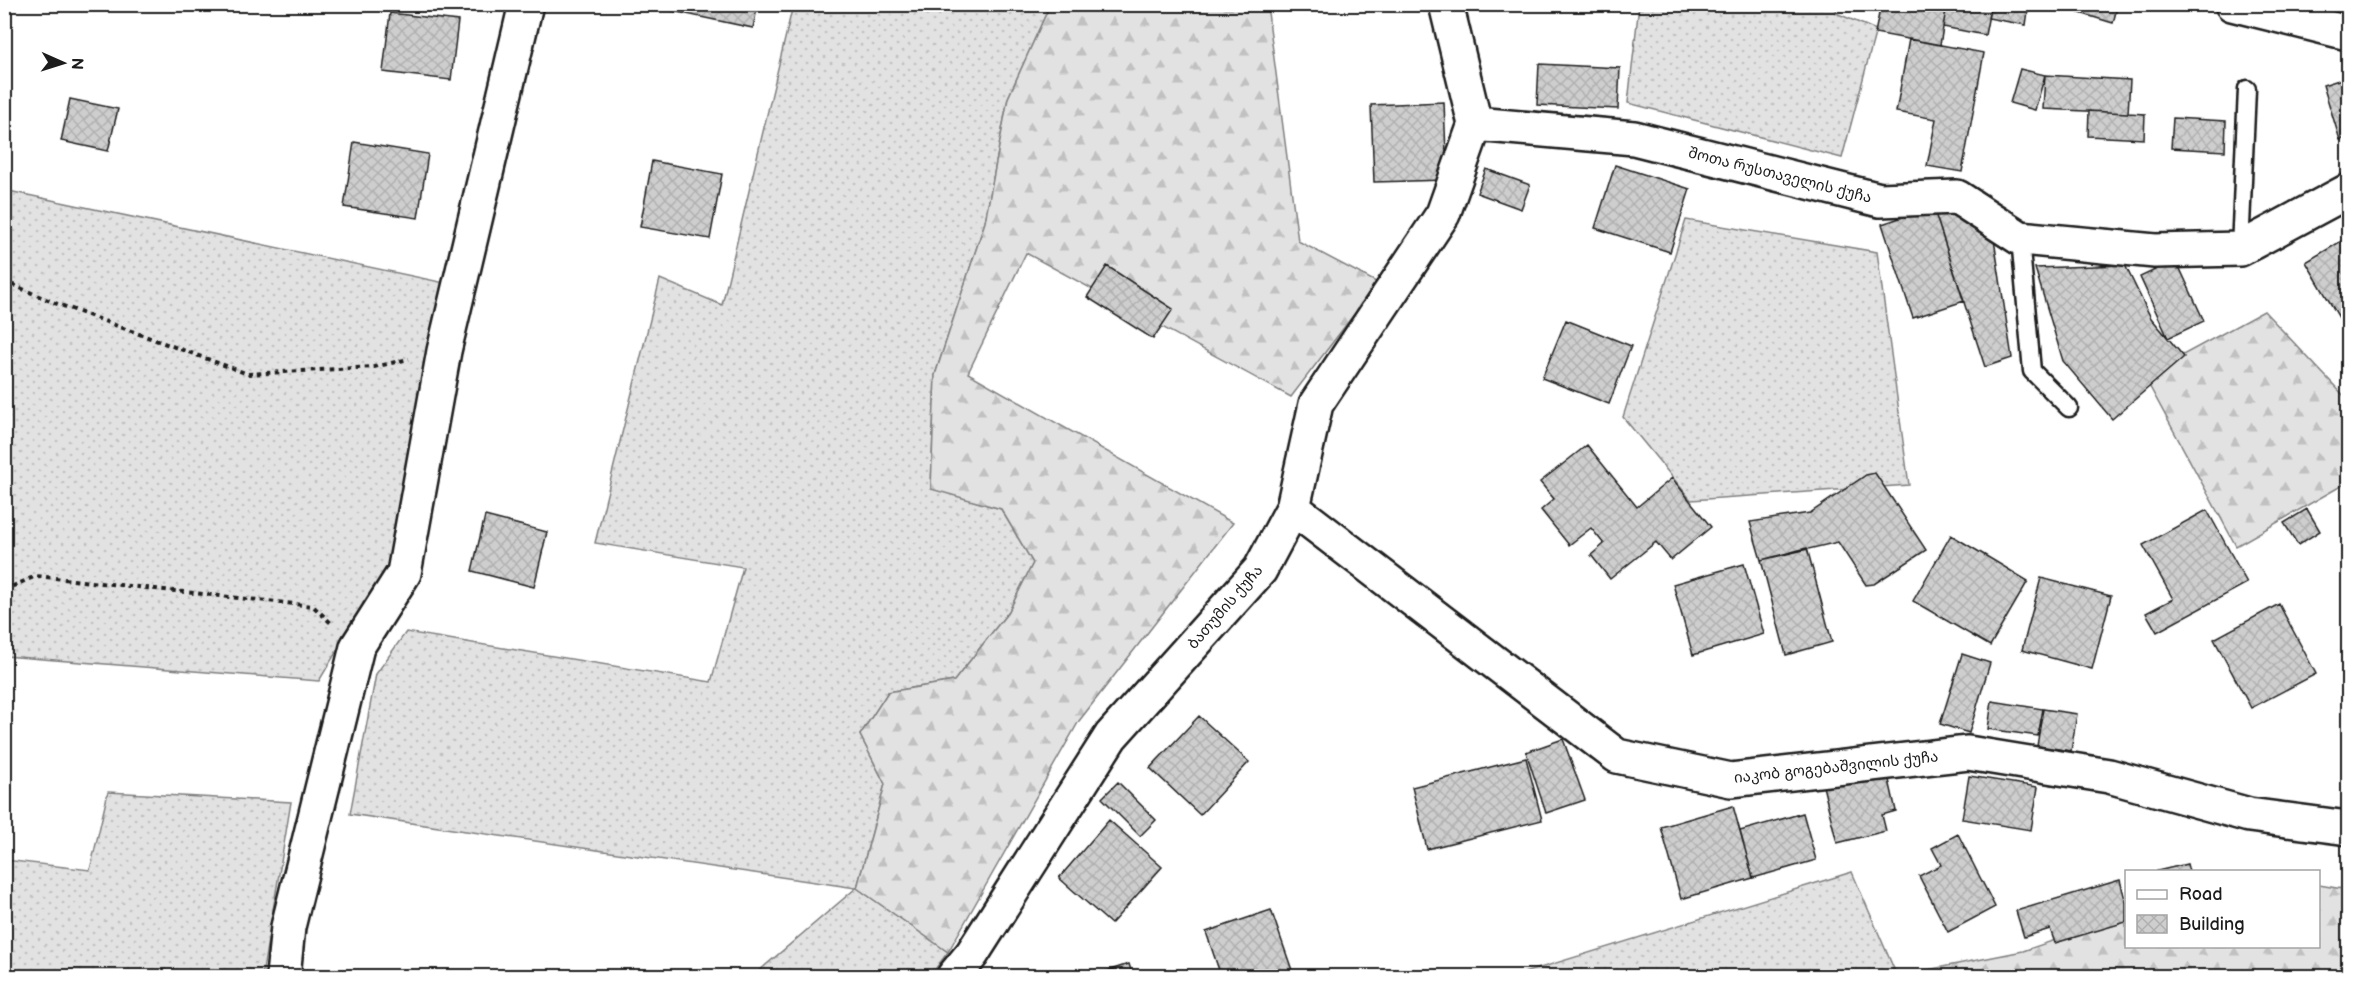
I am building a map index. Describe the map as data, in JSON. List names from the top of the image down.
{
  "streets": {
    "street": ["შოთა რუსთაველის ქუჩა", "ბათუმის ქუჩა", "იაკობ გოგებაშვილის ქუჩა"]
  },
  "crossings": [
    ["შოთა რუსთაველის ქუჩა", "ბათუმის ქუჩა"],
    ["ბათუმის ქუჩა", "იაკობ გოგებაშვილის ქუჩა"]
  ],
  "legend": ["Road", "Building"],
  "north": "right"
}
